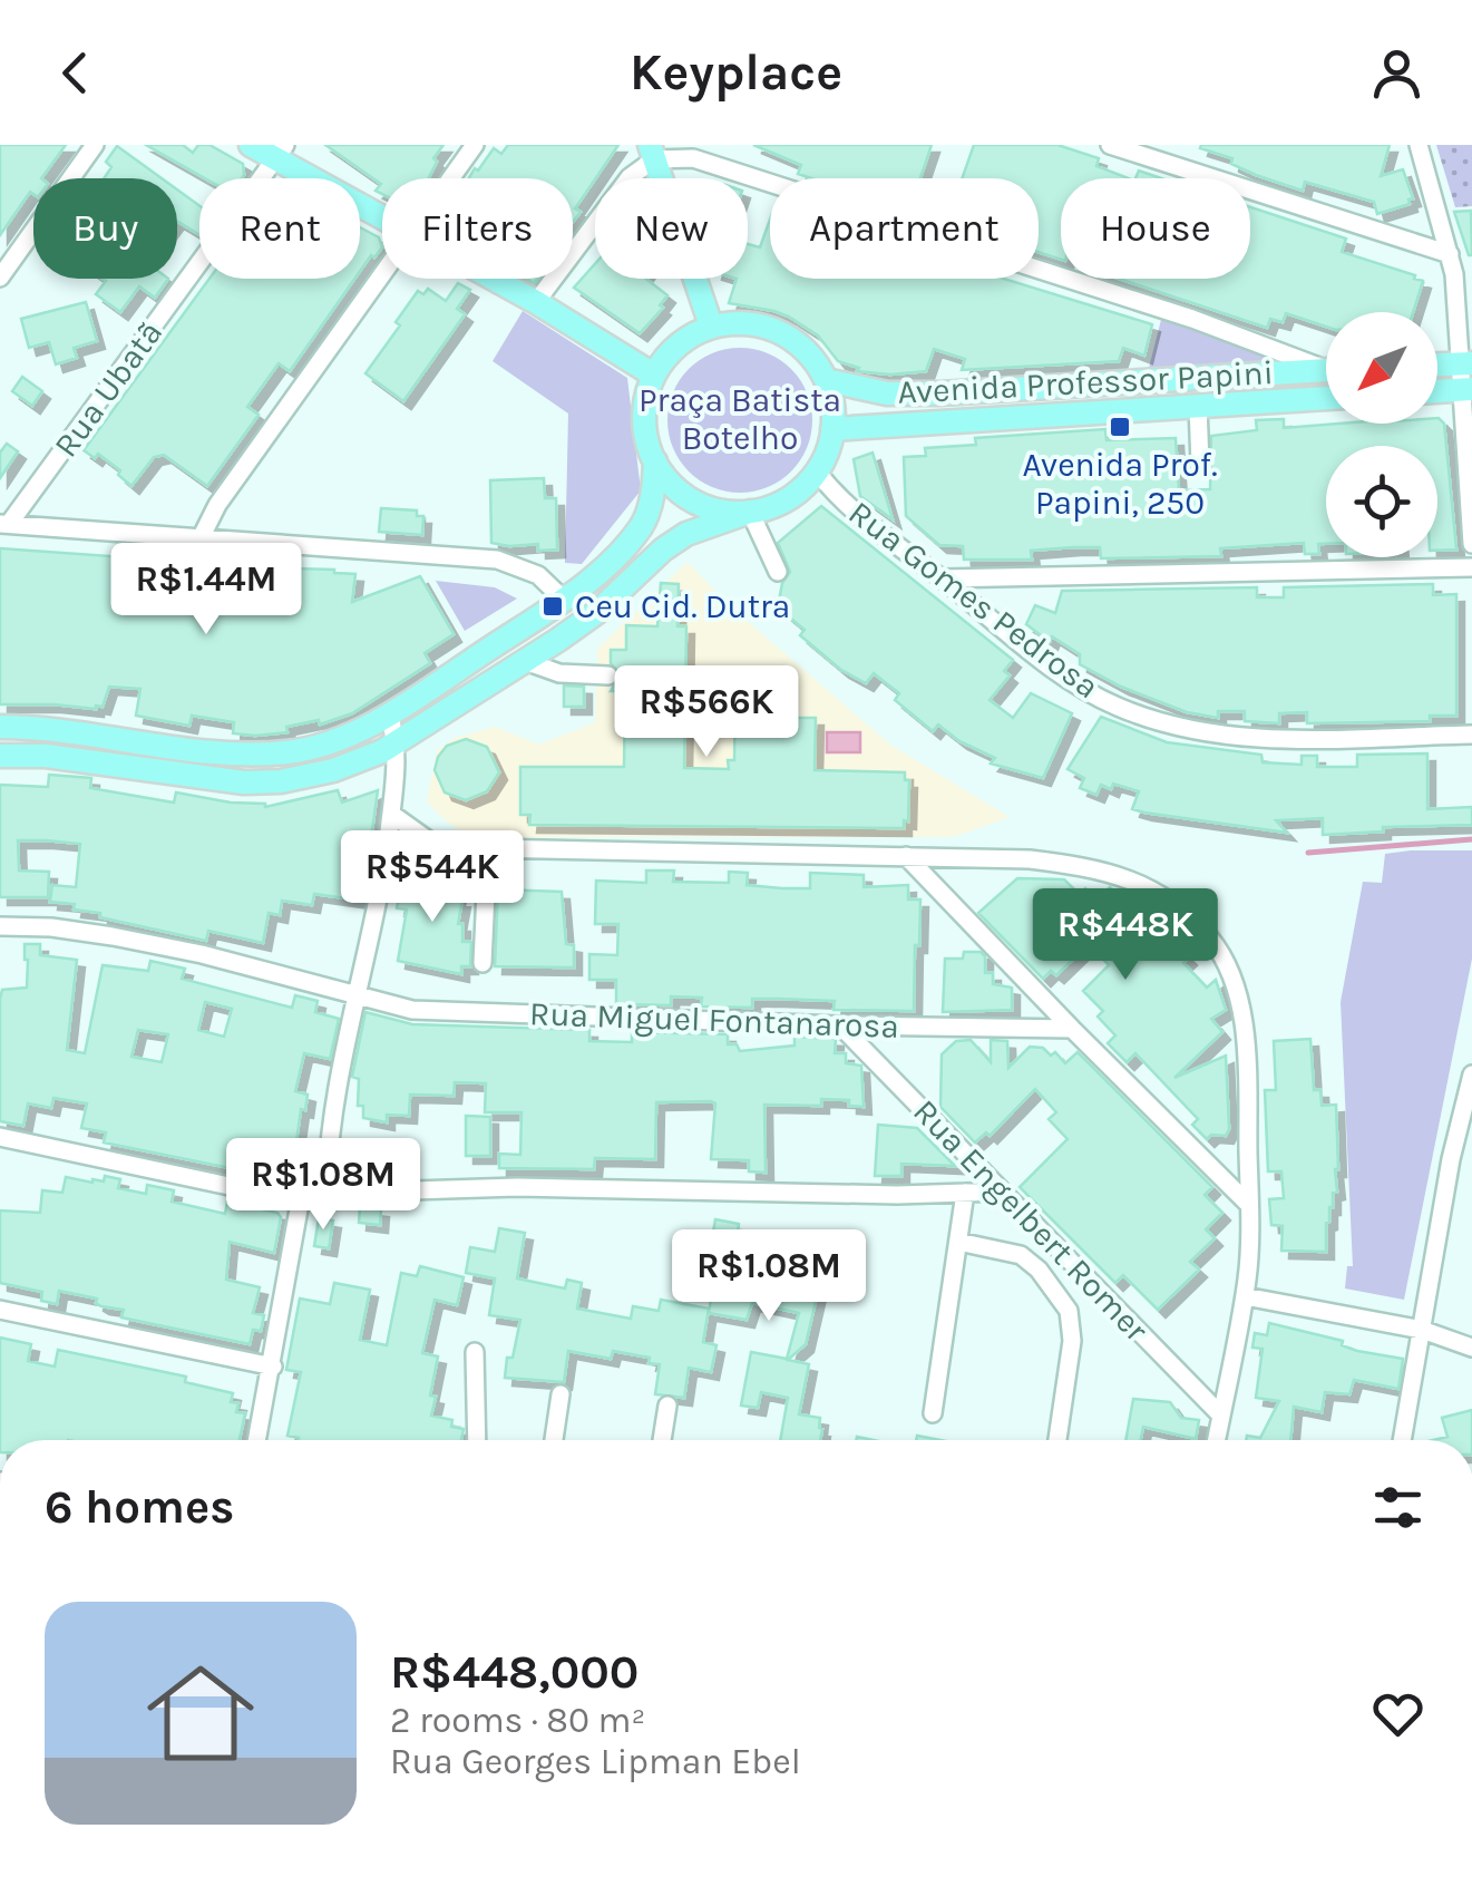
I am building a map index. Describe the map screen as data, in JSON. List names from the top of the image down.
{
  "streets": {
    "main road": ["Avenida Professor Papini"],
    "street": [
      "Rua Ubatã",
      "Rua Gomes Pedrosa",
      "Rua Miguel Fontanarosa",
      "Rua Engelbert Romer"
    ]
  },
  "crossings": [
    ["Avenida Professor Papini", "Rua Gomes Pedrosa"],
    ["Rua Miguel Fontanarosa", "Rua Engelbert Romer"]
  ],
  "parks": ["Praça Batista Botelho"],
  "places": {
    "transit": ["Avenida Prof. Papini, 250", "Ceu Cid. Dutra"]
  },
  "north": "bottom left",
  "page": {
    "header": "Keyplace",
    "chip": [
      "Buy",
      "Rent",
      "Filters",
      "New",
      "Apartment",
      "House"
    ],
    "price": [
      "R$1.44M",
      "R$566K",
      "R$544K",
      "R$448K",
      "R$1.08M",
      "R$1.08M"
    ],
    "heading": "6 homes",
    "list": [
      {
        "name": "R$448,000",
        "note": "2 rooms · 80 m² · Rua Georges Lipman Ebel"
      }
    ]
  }
}
